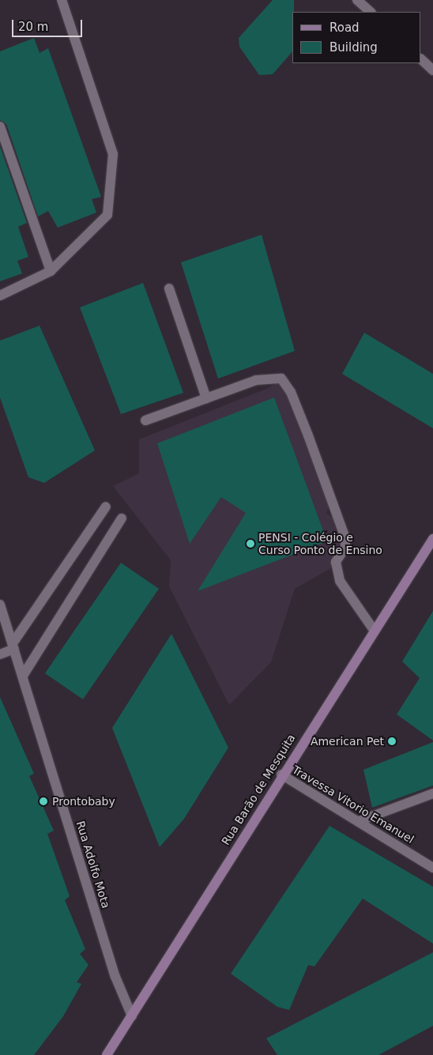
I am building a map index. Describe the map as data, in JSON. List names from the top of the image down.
{
  "streets": {
    "street": ["Rua Barão de Mesquita", "Travessa Vitorio Emanuel", "Rua Adolfo Mota"]
  },
  "crossings": [
    ["Rua Barão de Mesquita", "Travessa Vitorio Emanuel"],
    ["Rua Barão de Mesquita", "Rua Adolfo Mota"]
  ],
  "places": ["PENSI - Colégio e Curso Ponto de Ensino", "American Pet", "Prontobaby"],
  "legend": ["Road", "Building"],
  "scale_bar": "20 m"
}
